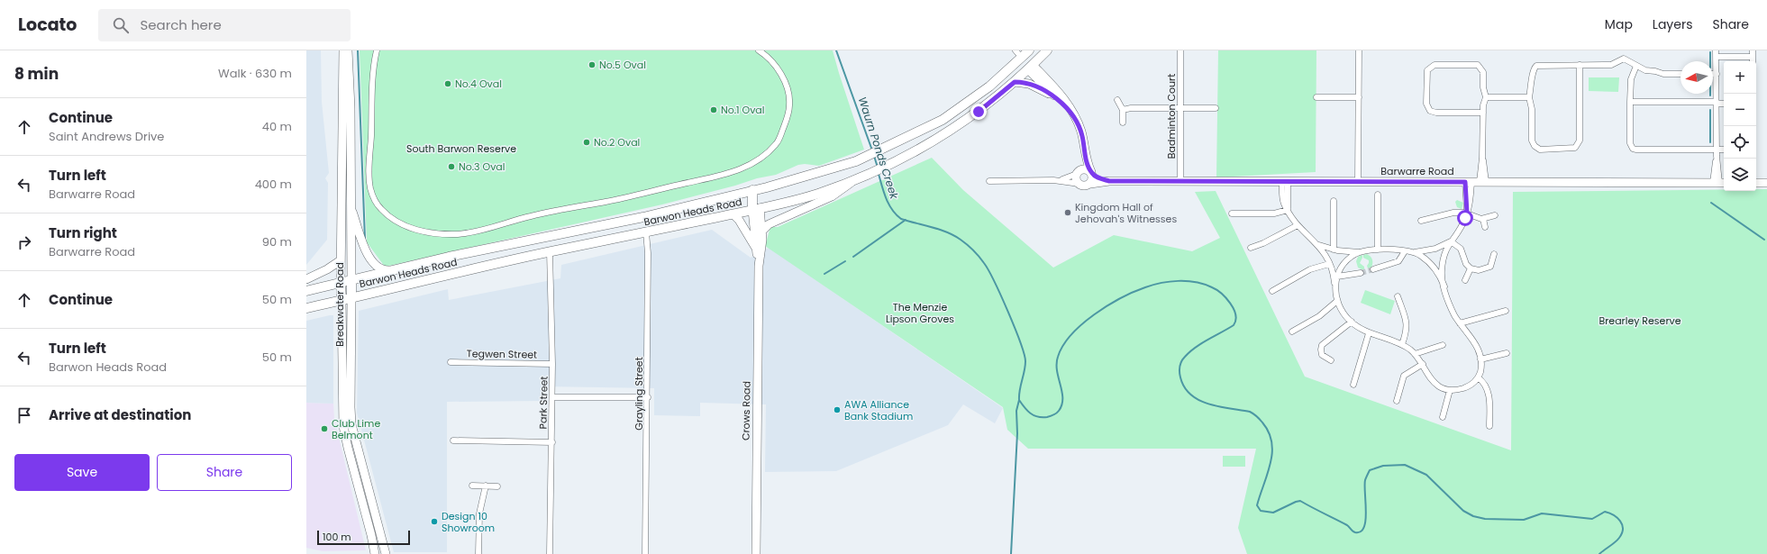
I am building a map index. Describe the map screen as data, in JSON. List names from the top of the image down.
{
  "streets": {
    "main road": ["Barwon Heads Road", "Breakwater Road"],
    "street": [
      "Badminton Court",
      "Barwarre Road",
      "Tegwen Street",
      "Grayling Street",
      "Park Street",
      "Crows Road"
    ]
  },
  "crossings": [
    ["Badminton Court", "Barwarre Road"],
    ["Barwon Heads Road", "Breakwater Road"],
    ["Barwon Heads Road", "Grayling Street"],
    ["Barwon Heads Road", "Park Street"],
    ["Barwon Heads Road", "Crows Road"],
    ["Tegwen Street", "Park Street"]
  ],
  "water": ["Waurn Ponds Creek"],
  "parks": ["South Barwon Reserve", "The Menzie Lipson Groves", "Brearley Reserve"],
  "places": [
    "No.5 Oval",
    "No.4 Oval",
    "No.1 Oval",
    "No.2 Oval",
    "No.3 Oval",
    "Kingdom Hall of Jehovah's Witnesses",
    "AWA Alliance Bank Stadium",
    "Club Lime Belmont",
    "Design 10 Showroom"
  ],
  "scale_bar": "100 m",
  "north": "left",
  "page": {
    "header": "Locato",
    "search": "Search here",
    "nav": ["Map", "Layers", "Share"],
    "heading": ["8 min", "Walk · 630 m"],
    "map_buttons": ["+", "−"],
    "list": [
      ["Continue", "Saint Andrews Drive", "40 m"],
      ["Turn left", "Barwarre Road", "400 m"],
      ["Turn right", "Barwarre Road", "90 m"],
      ["Continue", "50 m"],
      ["Turn left", "Barwon Heads Road", "50 m"],
      "Arrive at destination"
    ],
    "buttons": ["Save", "Share"],
    "scale": "100 m"
  }
}
